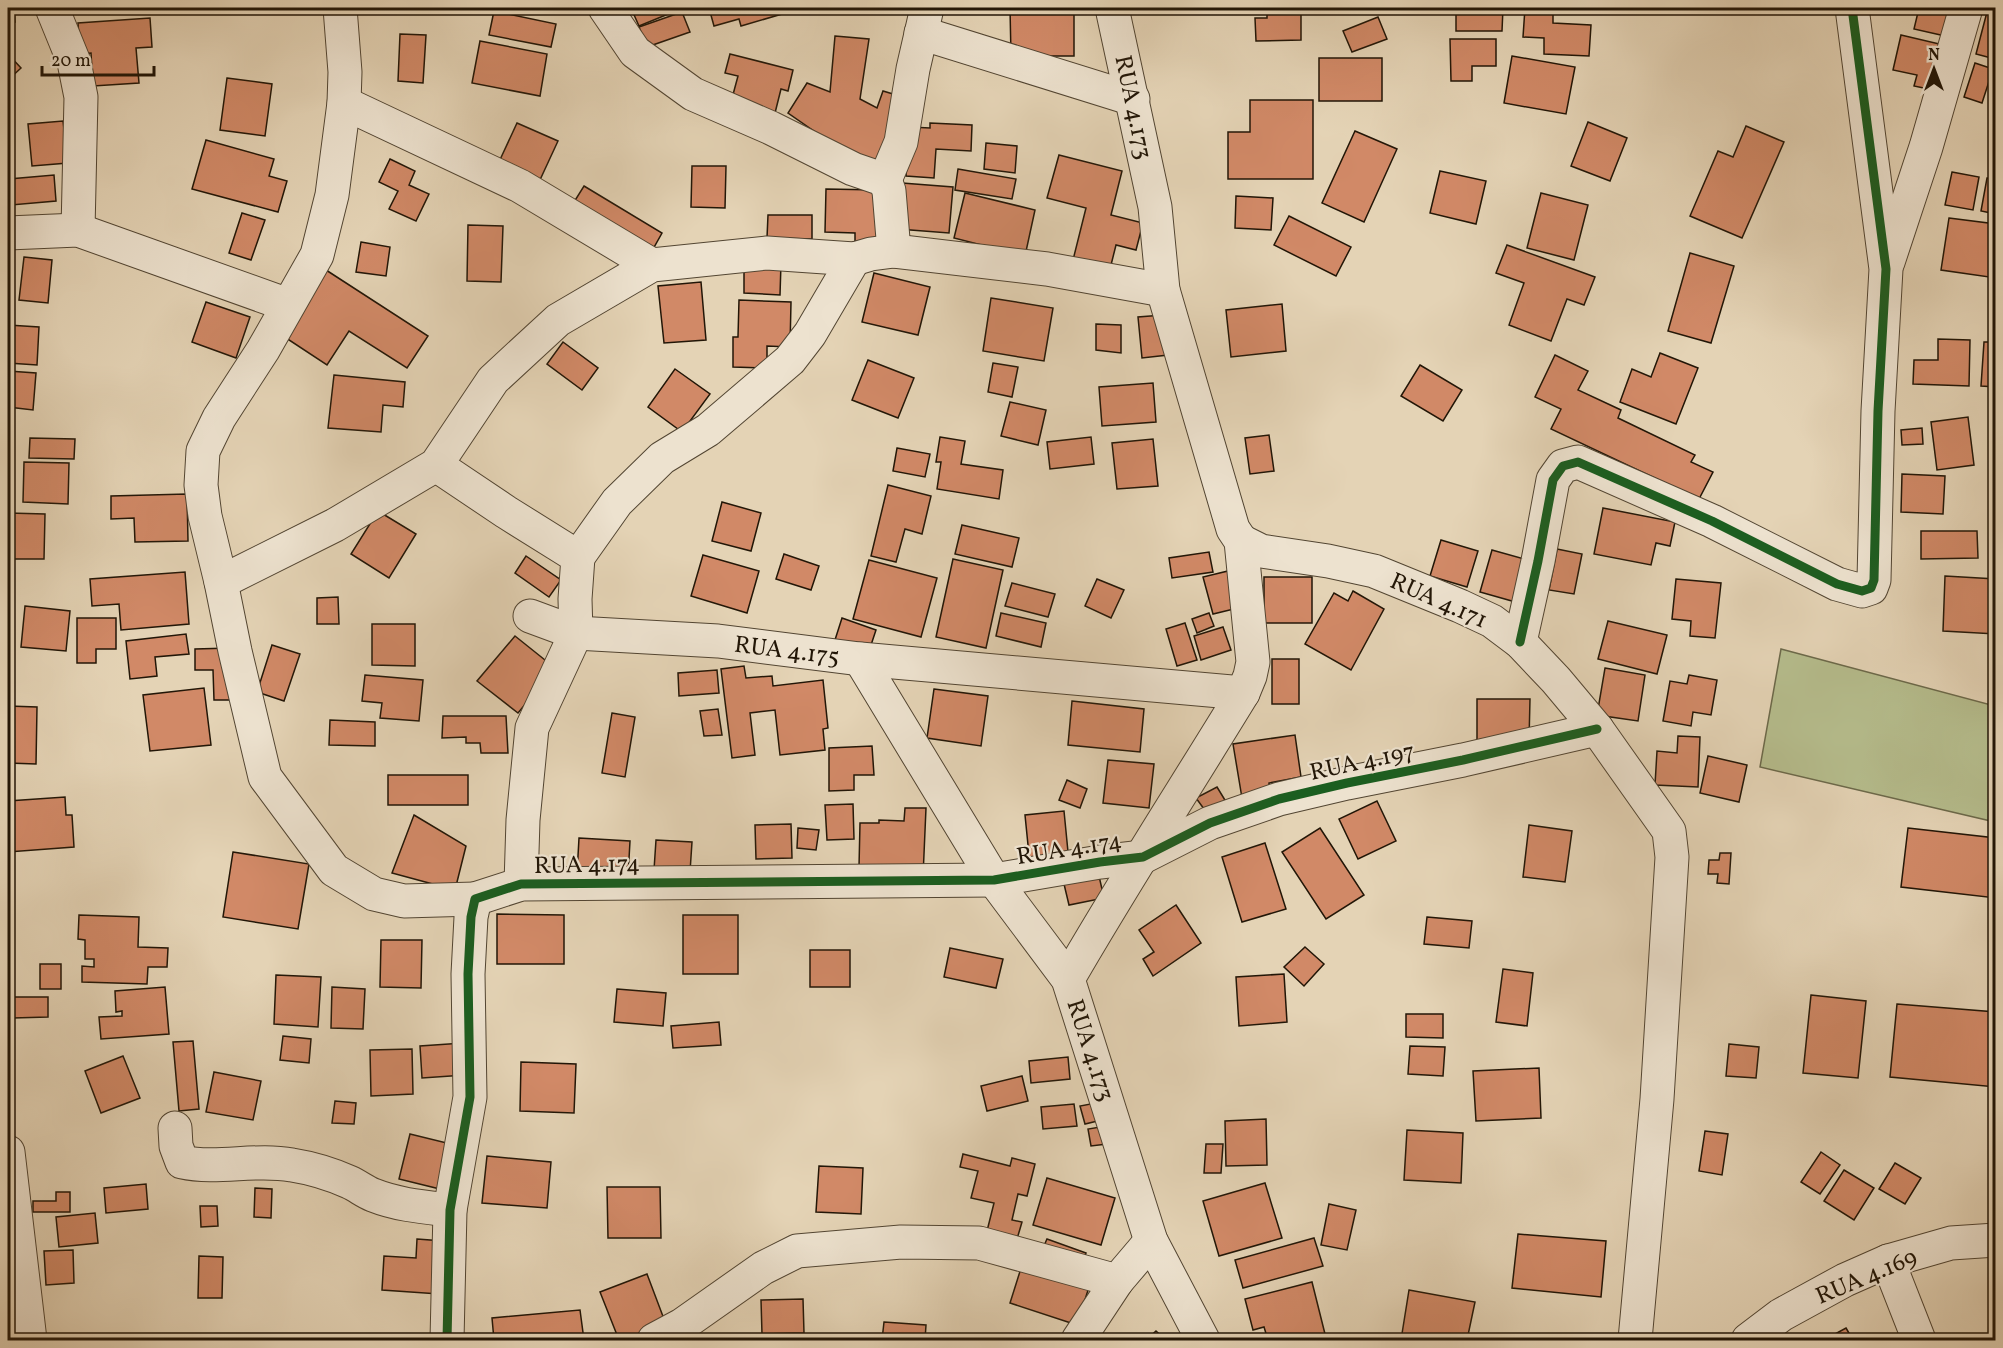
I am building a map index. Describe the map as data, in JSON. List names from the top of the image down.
{
  "streets": {
    "street": [
      "RUA 4.173",
      "RUA 4.171",
      "RUA 4.175",
      "RUA 4.197",
      "RUA 4.174",
      "RUA 4.169"
    ]
  },
  "crossings": [
    ["RUA 4.173", "RUA 4.171"],
    ["RUA 4.173", "RUA 4.175"],
    ["RUA 4.173", "RUA 4.197"],
    ["RUA 4.173", "RUA 4.174"],
    ["RUA 4.171", "RUA 4.197"],
    ["RUA 4.175", "RUA 4.174"],
    ["RUA 4.197", "RUA 4.174"]
  ],
  "scale_bar": "20 m",
  "north": "top"
}
